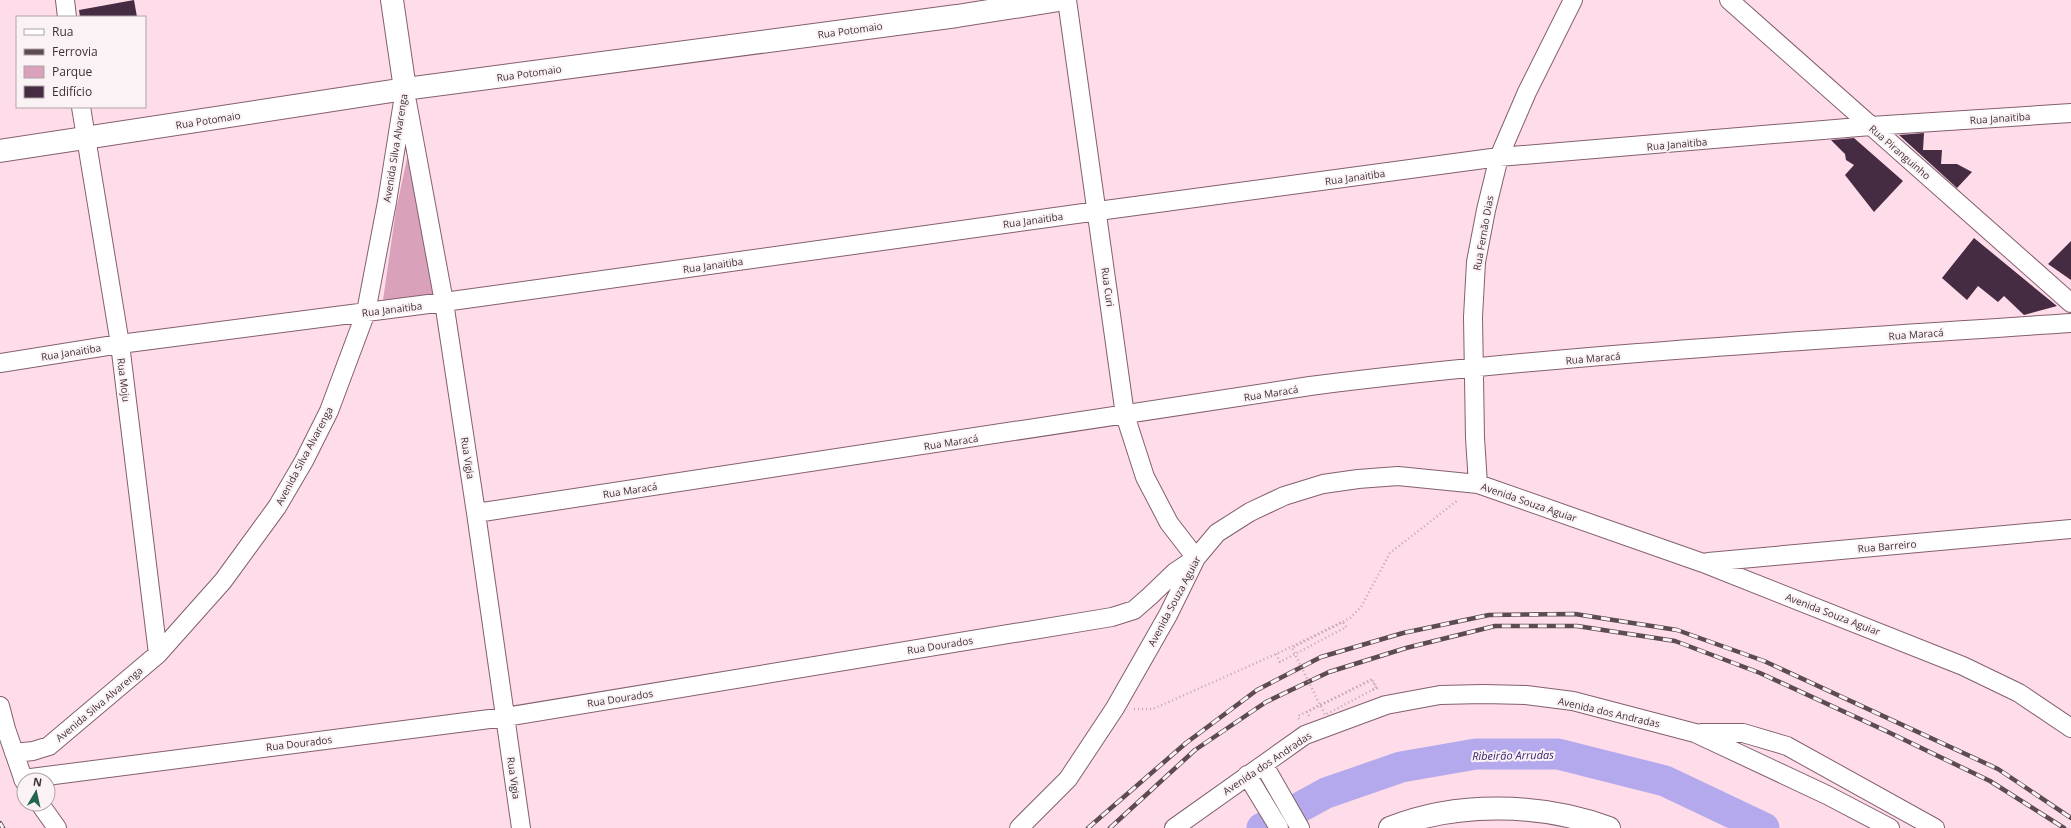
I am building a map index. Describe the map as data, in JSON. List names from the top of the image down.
{
  "streets": {
    "street": [
      "Rua Potomaio",
      "Rua Janaitiba",
      "Avenida Silva Alvarenga",
      "Rua Piranguinho",
      "Rua Fernão Dias",
      "Rua Curi",
      "Rua Maracá",
      "Rua Moju",
      "Rua Vigia",
      "Avenida Souza Aguiar",
      "Rua Barreiro",
      "Rua Dourados",
      "Avenida dos Andradas"
    ]
  },
  "crossings": [
    ["Rua Potomaio", "Avenida Silva Alvarenga"],
    ["Rua Potomaio", "Rua Moju"],
    ["Rua Potomaio", "Rua Vigia"],
    ["Rua Janaitiba", "Avenida Silva Alvarenga"],
    ["Rua Janaitiba", "Rua Piranguinho"],
    ["Rua Janaitiba", "Rua Fernão Dias"],
    ["Rua Janaitiba", "Rua Curi"],
    ["Rua Janaitiba", "Rua Moju"],
    ["Rua Janaitiba", "Rua Vigia"],
    ["Avenida Silva Alvarenga", "Rua Moju"],
    ["Avenida Silva Alvarenga", "Rua Vigia"],
    ["Rua Fernão Dias", "Rua Maracá"],
    ["Rua Fernão Dias", "Avenida Souza Aguiar"],
    ["Rua Curi", "Rua Maracá"],
    ["Rua Curi", "Avenida Souza Aguiar"],
    ["Rua Curi", "Rua Dourados"],
    ["Rua Maracá", "Rua Vigia"],
    ["Rua Vigia", "Rua Dourados"],
    ["Avenida Souza Aguiar", "Rua Barreiro"],
    ["Avenida Souza Aguiar", "Rua Dourados"]
  ],
  "water": ["Ribeirão Arrudas"],
  "legend": [
    "Rua",
    "Ferrovia",
    "Parque",
    "Edifício"
  ],
  "north": "top"
}
